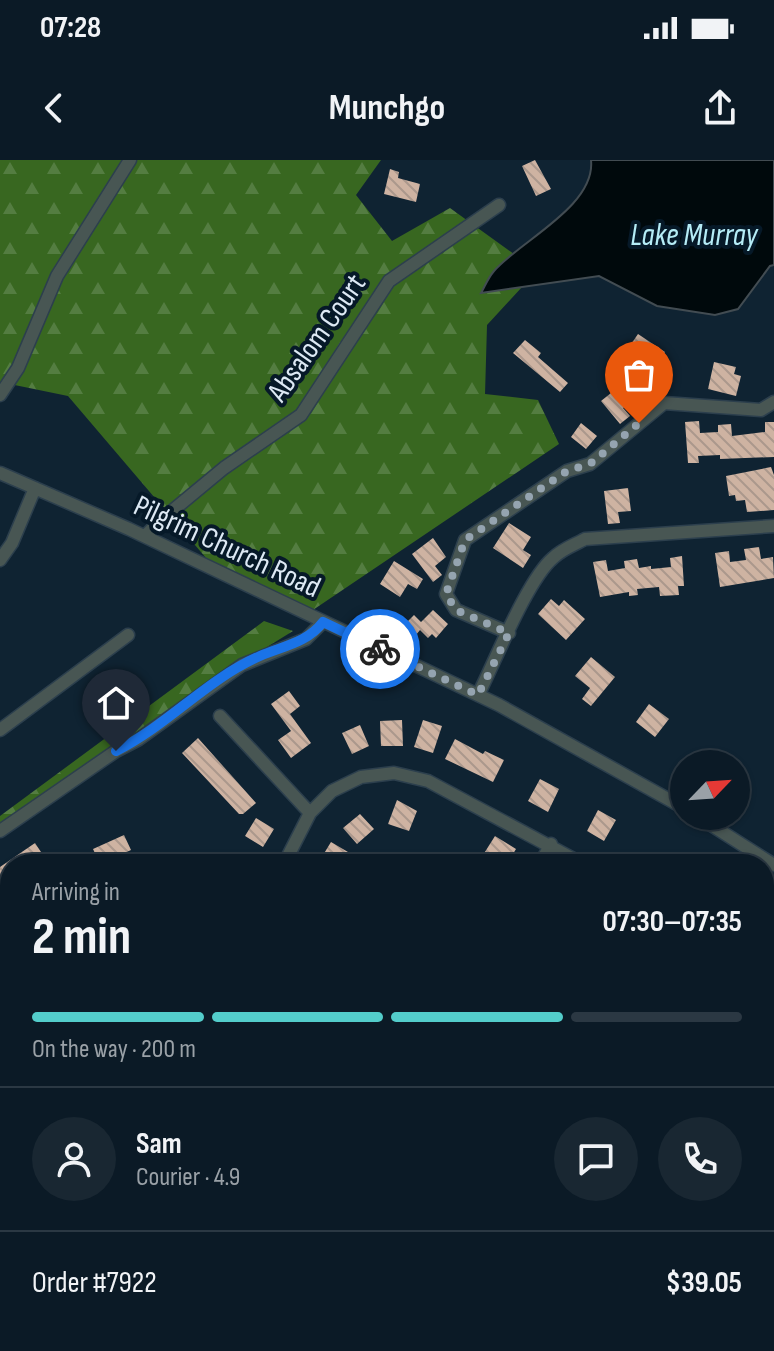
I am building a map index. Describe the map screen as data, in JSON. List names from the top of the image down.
{
  "streets": {
    "street": ["Absalom Court", "Pilgrim Church Road"]
  },
  "crossings": [
    ["Absalom Court", "Pilgrim Church Road"]
  ],
  "water": ["Lake Murray"],
  "north": "top right",
  "page": {
    "status": "07:28",
    "header": "Munchgo",
    "heading": ["2 min", "Arriving in", "07:30–07:35"],
    "panel": [
      "Sam",
      "Courier · 4.9",
      "Order #7922",
      "$39.05"
    ],
    "bar": "On the way · 200 m"
  }
}
